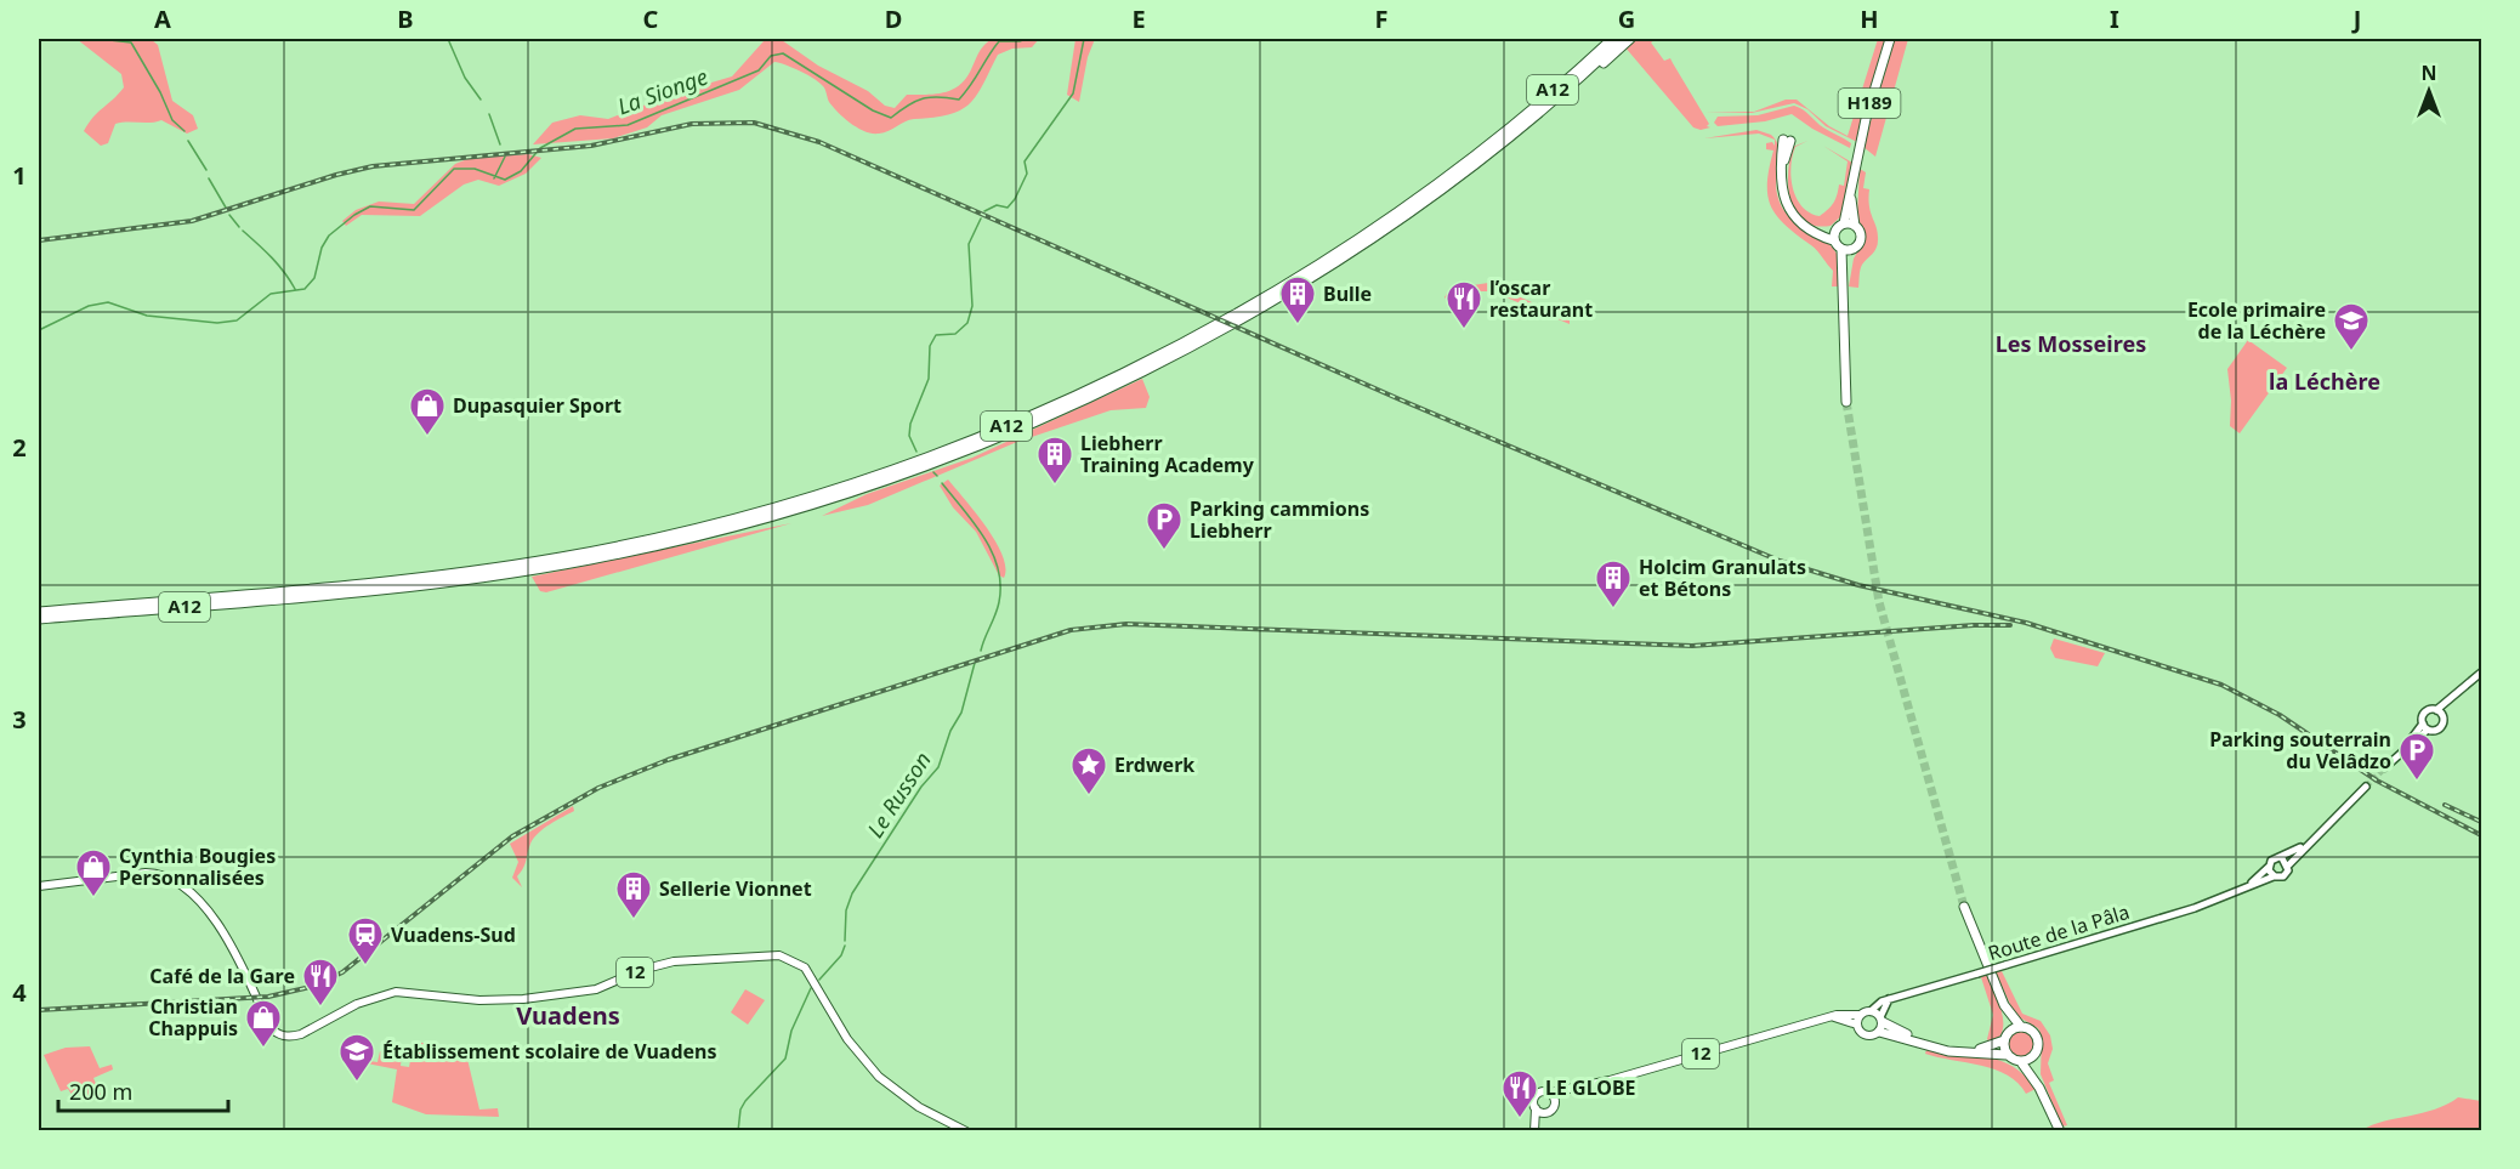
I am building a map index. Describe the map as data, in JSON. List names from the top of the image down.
{
  "streets": {
    "highway": ["A12", "H189"],
    "main road": ["12"],
    "street": ["Route de la Pâla"]
  },
  "crossings": [
    ["Route de la Pâla", "12"]
  ],
  "districts": ["Les Mosseires", "la Léchère", "Vuadens"],
  "water": ["La Sionge", "Le Russon"],
  "places": {
    "building": [
      "Bulle",
      "Liebherr Training Academy",
      "Holcim Granulats et Bétons",
      "Sellerie Vionnet"
    ],
    "restaurant": ["l’oscar restaurant", "Café de la Gare", "LE GLOBE"],
    "school or university": ["Ecole primaire de la Léchère", "Établissement scolaire de Vuadens"],
    "shop": ["Dupasquier Sport", "Cynthia Bougies Personnalisées", "Christian Chappuis"],
    "parking": ["Parking cammions Liebherr", "Parking souterrain du Velâdzo"],
    "place": ["Erdwerk"],
    "station": ["Vuadens-Sud"]
  },
  "scale_bar": "200 m",
  "north": "top",
  "grid": {
    "columns": [
      "A",
      "B",
      "C",
      "D",
      "E",
      "F",
      "G",
      "H",
      "I",
      "J"
    ],
    "rows": [
      "1",
      "2",
      "3",
      "4"
    ]
  }
}
